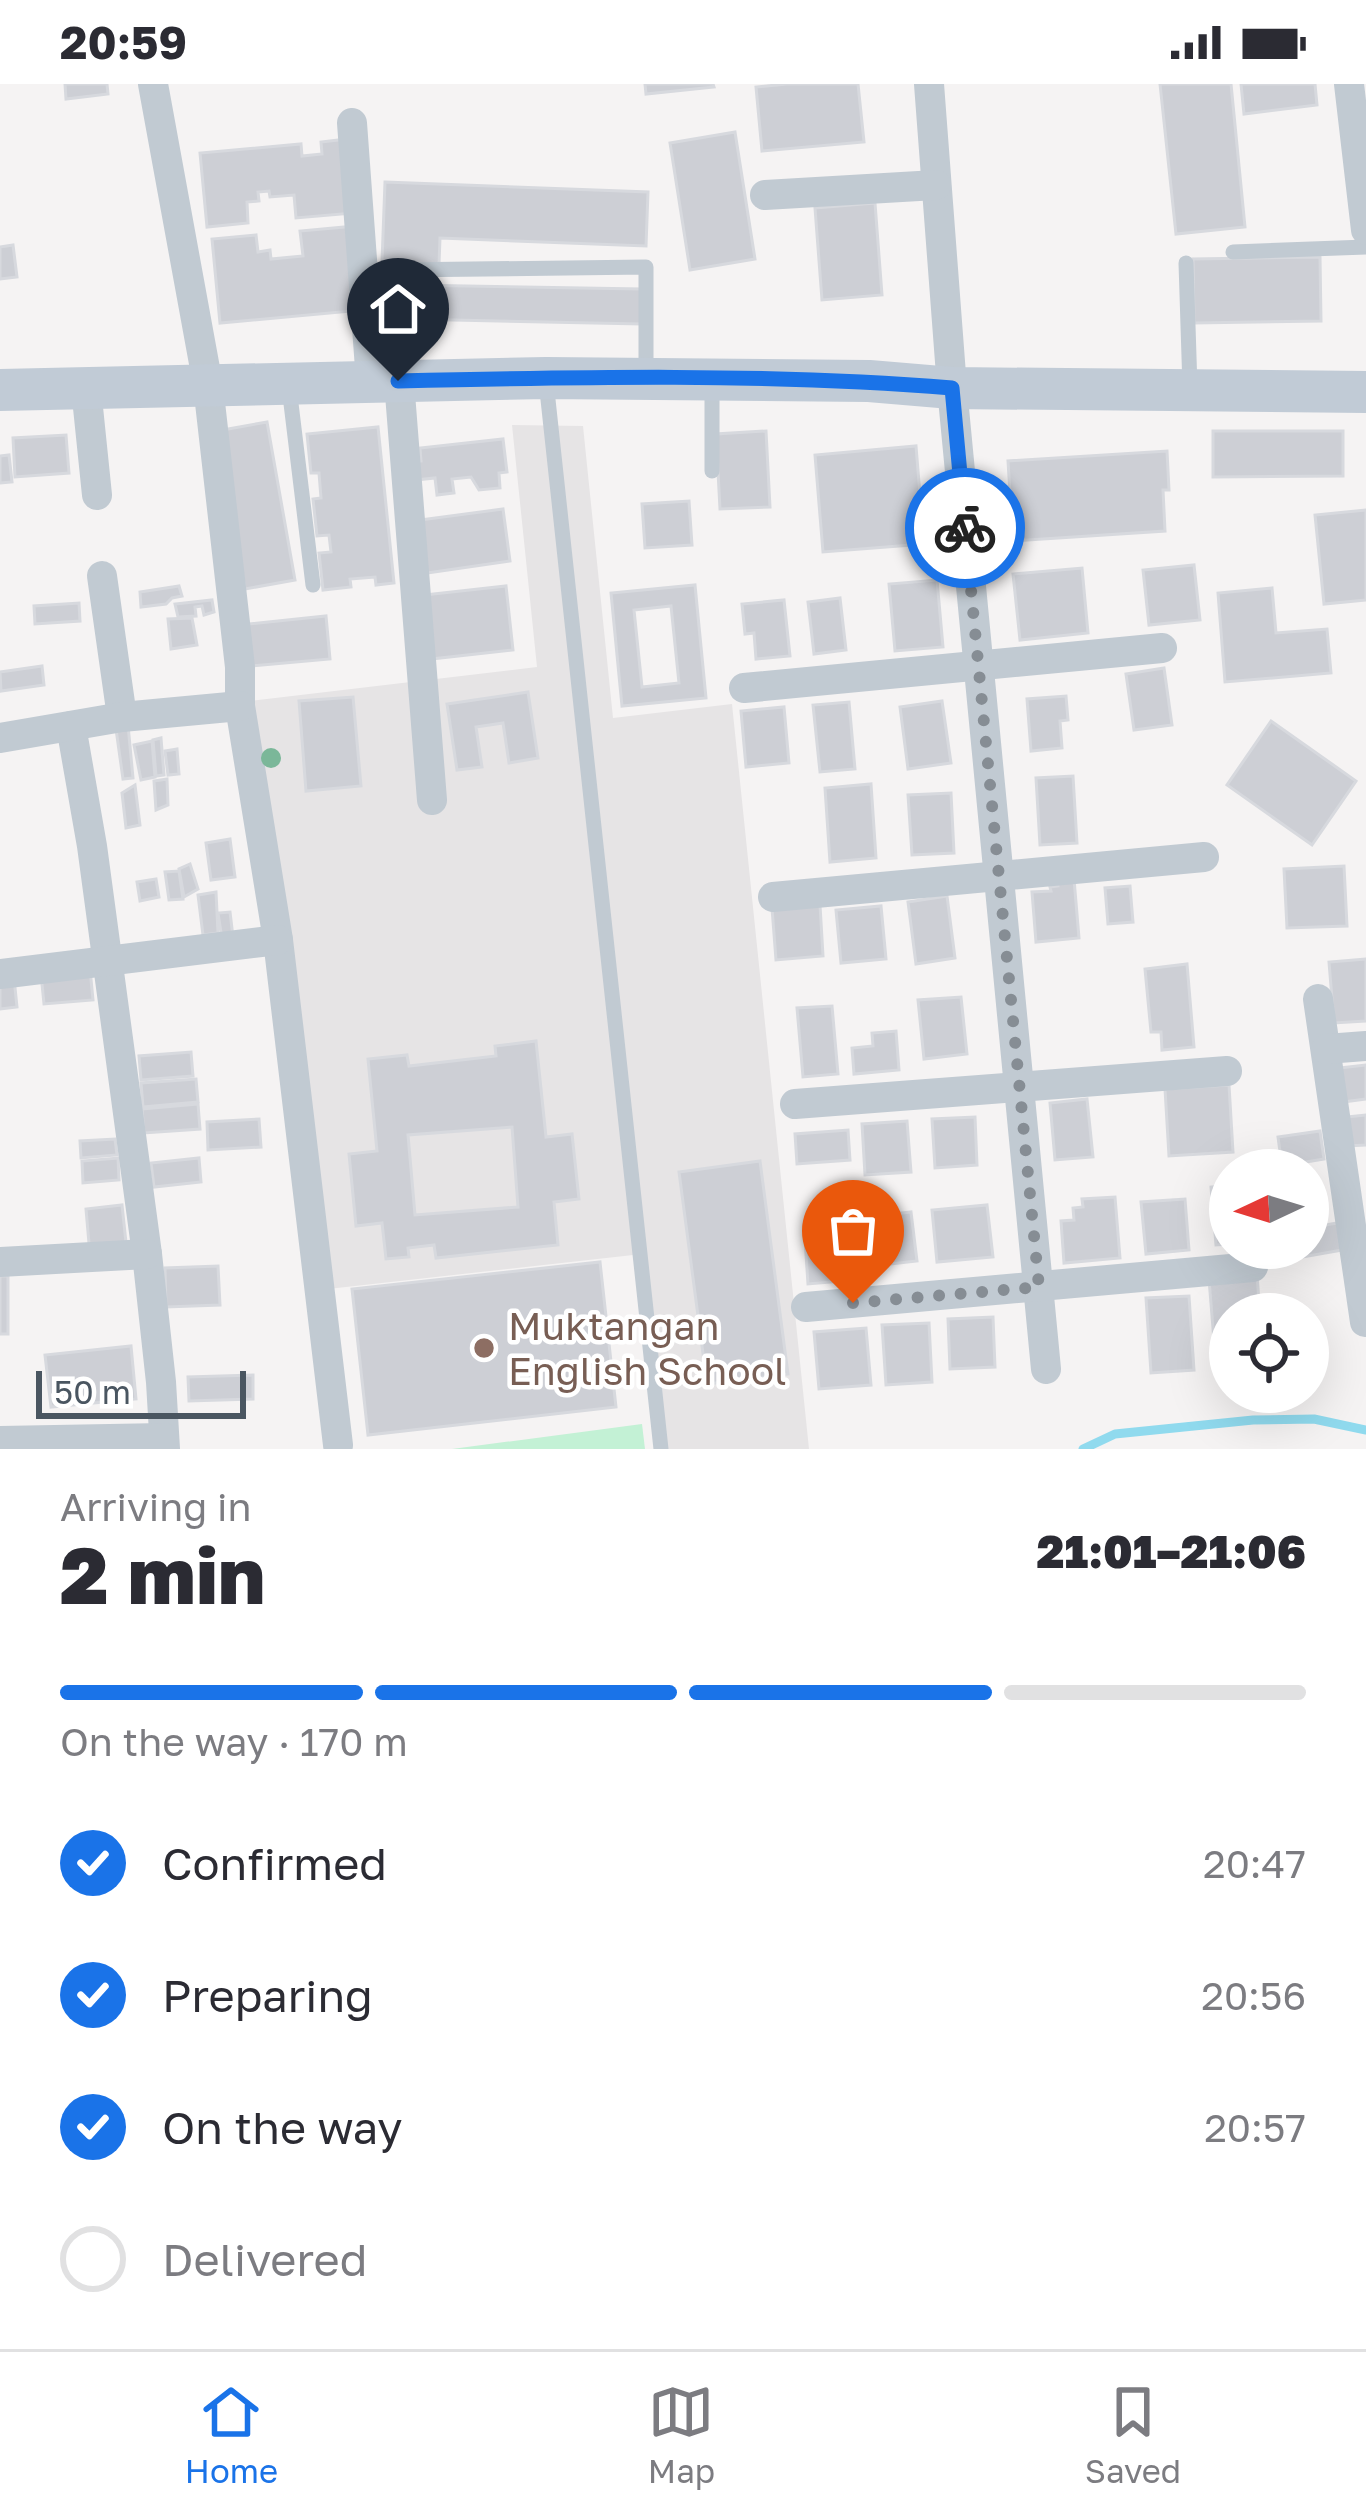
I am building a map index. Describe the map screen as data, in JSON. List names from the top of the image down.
{
  "places": ["Muktangan English School"],
  "scale_bar": "50 m",
  "north": "left",
  "page": {
    "status": "20:59",
    "scale": "50 m",
    "heading": ["2 min", "Arriving in", "21:01–21:06"],
    "bar": "On the way · 170 m",
    "list": [
      ["Confirmed", "20:47"],
      ["Preparing", "20:56"],
      ["On the way", "20:57"],
      "Delivered"
    ],
    "tabs": ["Home", "Map", "Saved"]
  }
}
